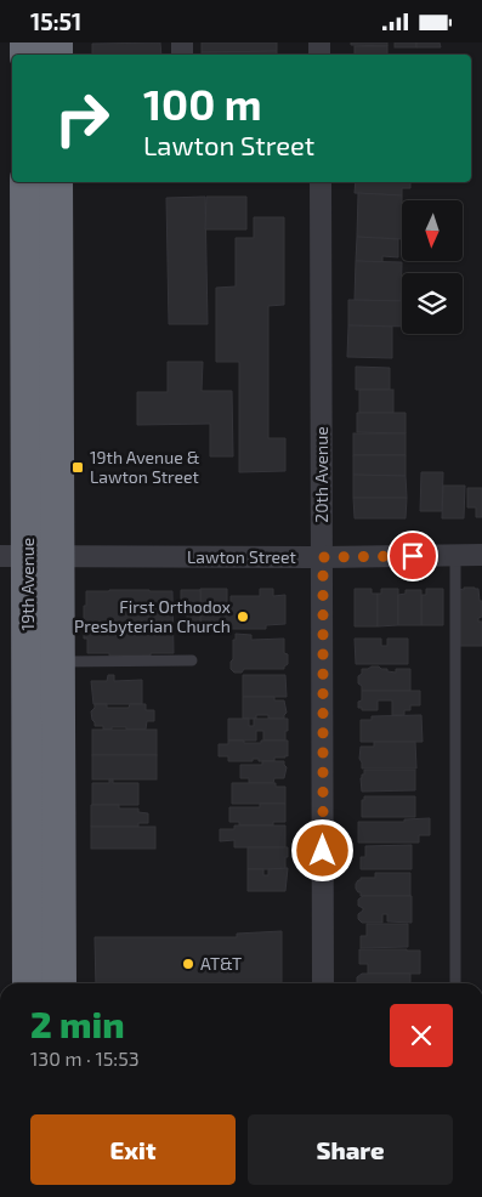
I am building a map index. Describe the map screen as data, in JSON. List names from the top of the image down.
{
  "streets": {
    "highway": ["19th Avenue"],
    "street": ["20th Avenue", "Lawton Street"]
  },
  "crossings": [
    ["20th Avenue", "Lawton Street"],
    ["Lawton Street", "19th Avenue"]
  ],
  "places": {
    "transit": ["19th Avenue & Lawton Street"],
    "other": ["First Orthodox Presbyterian Church", "AT&T"]
  },
  "north": "bottom",
  "page": {
    "status": "15:51",
    "turn": ["100 m", "Lawton Street"],
    "heading": ["2 min", "130 m · 15:53"],
    "buttons": ["Exit", "Share"]
  }
}
